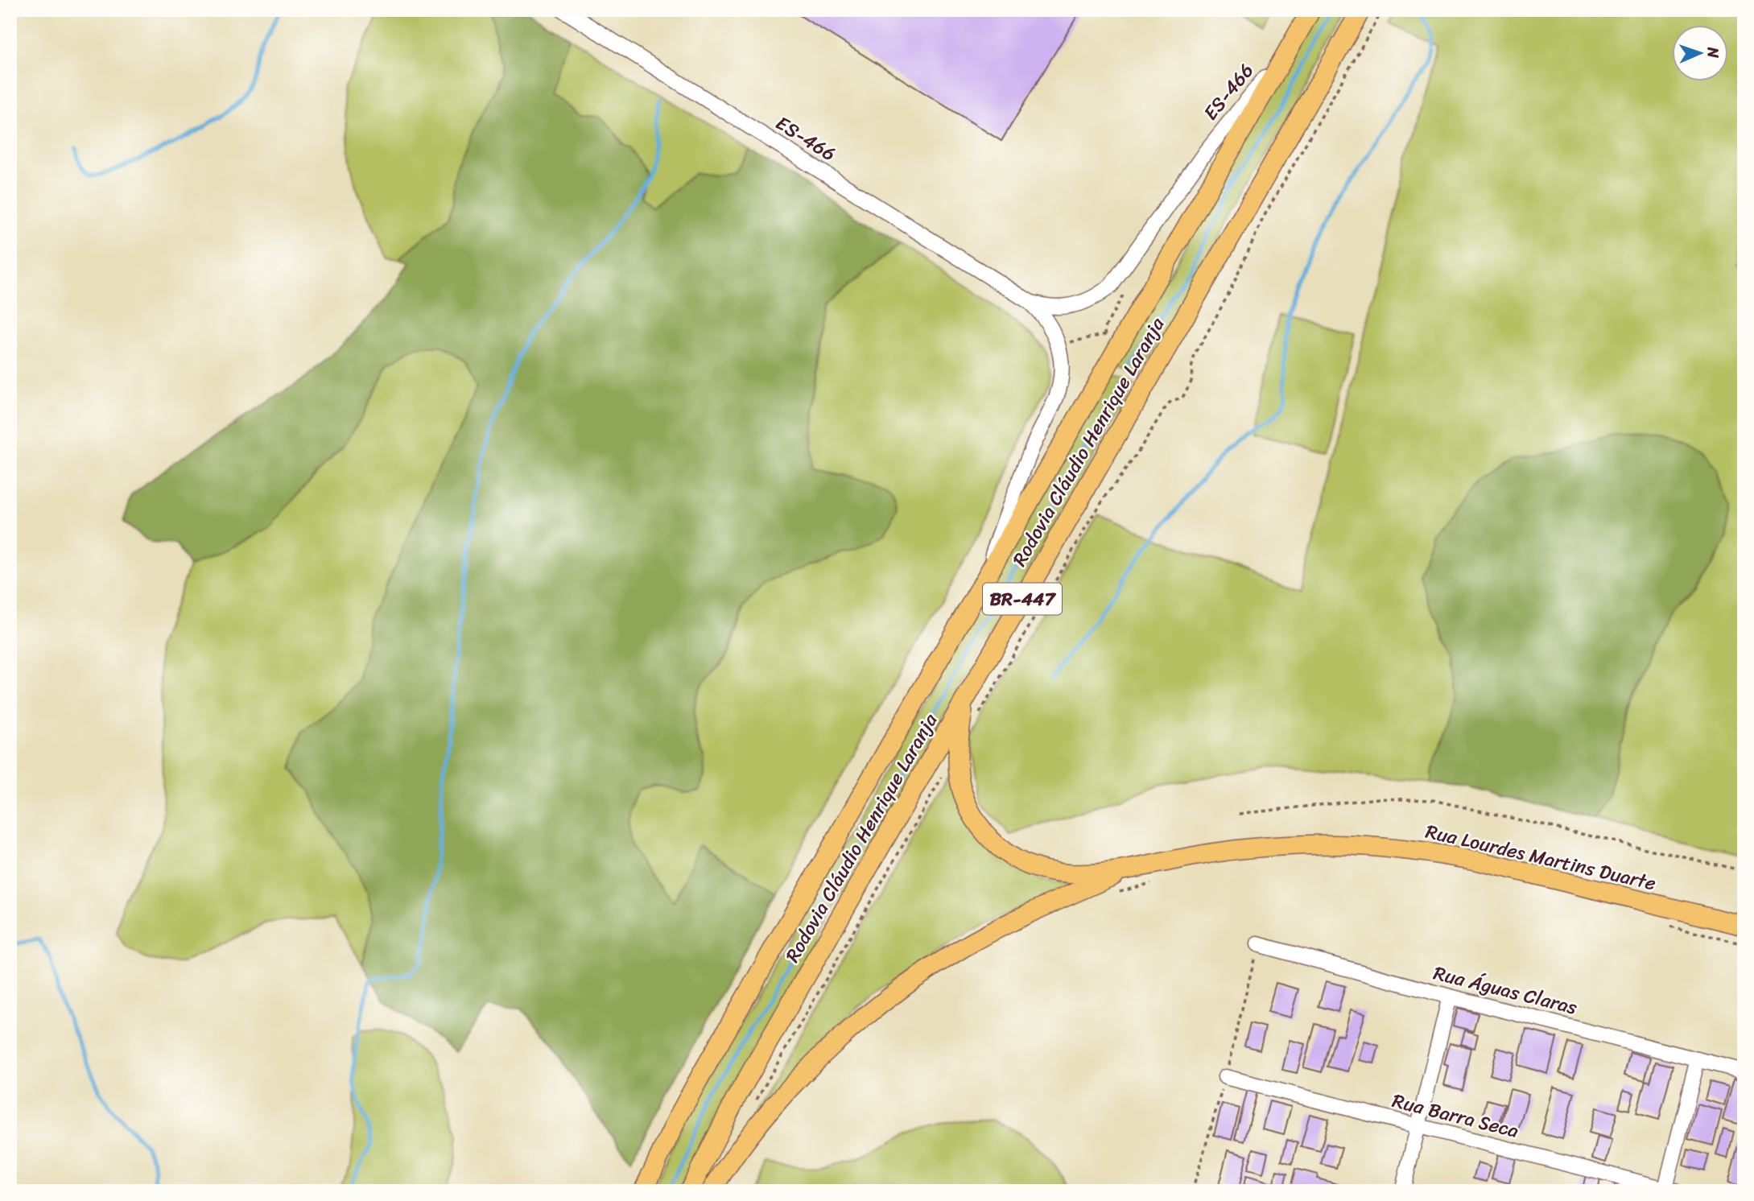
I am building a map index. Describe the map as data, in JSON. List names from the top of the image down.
{
  "streets": {
    "main road": ["Rodovia Cláudio Henrique Laranja", "BR-447", "Rua Lourdes Martins Duarte"],
    "street": ["ES-466", "Rua Águas Claras", "Rua Barra Seca"]
  },
  "crossings": [
    ["ES-466", "Rodovia Cláudio Henrique Laranja"]
  ],
  "north": "right"
}
